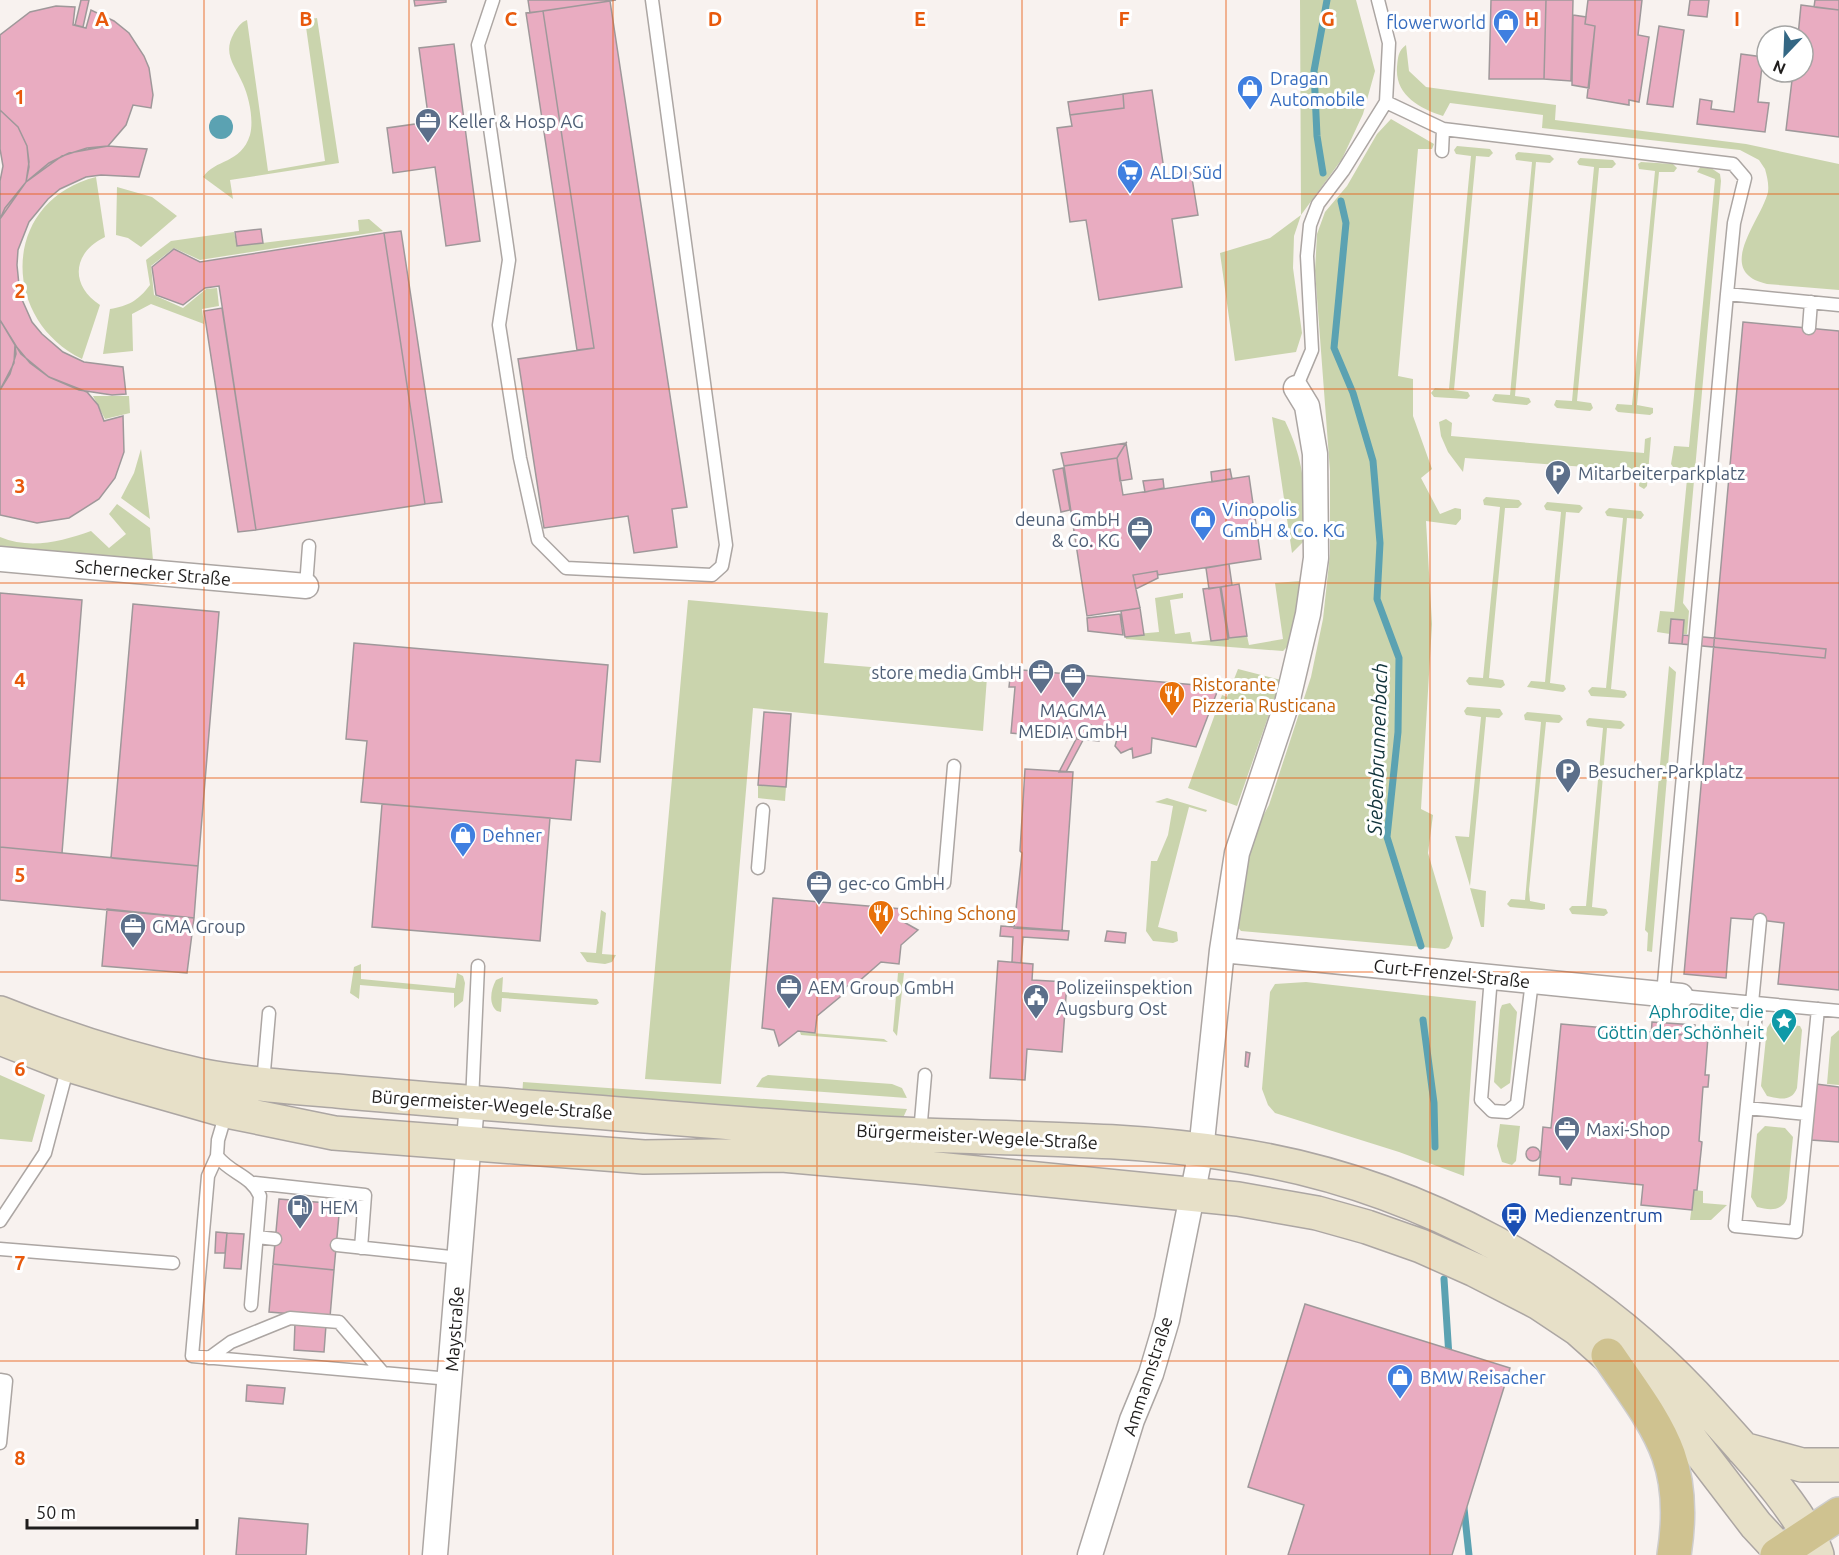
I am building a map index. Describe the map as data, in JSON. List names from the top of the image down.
{
  "streets": {
    "main road": ["Bürgermeister-Wegele-Straße"],
    "street": [
      "Schernecker Straße",
      "Curt-Frenzel-Straße",
      "Maystraße",
      "Ammannstraße"
    ]
  },
  "crossings": [
    ["Bürgermeister-Wegele-Straße", "Maystraße"],
    ["Bürgermeister-Wegele-Straße", "Ammannstraße"]
  ],
  "water": ["Siebenbrunnenbach"],
  "places": {
    "shop": [
      "flowerworld",
      "Dragan Automobile",
      "Vinopolis GmbH & Co. KG",
      "Dehner",
      "BMW Reisacher"
    ],
    "office": [
      "Keller & Hosp AG",
      "deuna GmbH & Co. KG",
      "store media GmbH",
      "MAGMA MEDIA GmbH",
      "gec-co GmbH",
      "GMA Group",
      "AEM Group GmbH",
      "Maxi-Shop"
    ],
    "supermarket": ["ALDI Süd"],
    "parking": ["Mitarbeiterparkplatz", "Besucher-Parkplatz"],
    "restaurant": ["Ristorante Pizzeria Rusticana", "Sching Schong"],
    "public building": ["Polizeiinspektion Augsburg Ost"],
    "place": ["Aphrodite, die Göttin der Schönheit"],
    "fuel station": ["HEM"],
    "bus stop": ["Medienzentrum"]
  },
  "scale_bar": "50 m",
  "north": "bottom left",
  "grid": {
    "columns": [
      "A",
      "B",
      "C",
      "D",
      "E",
      "F",
      "G",
      "H",
      "I"
    ],
    "rows": [
      "1",
      "2",
      "3",
      "4",
      "5",
      "6",
      "7",
      "8"
    ]
  }
}
